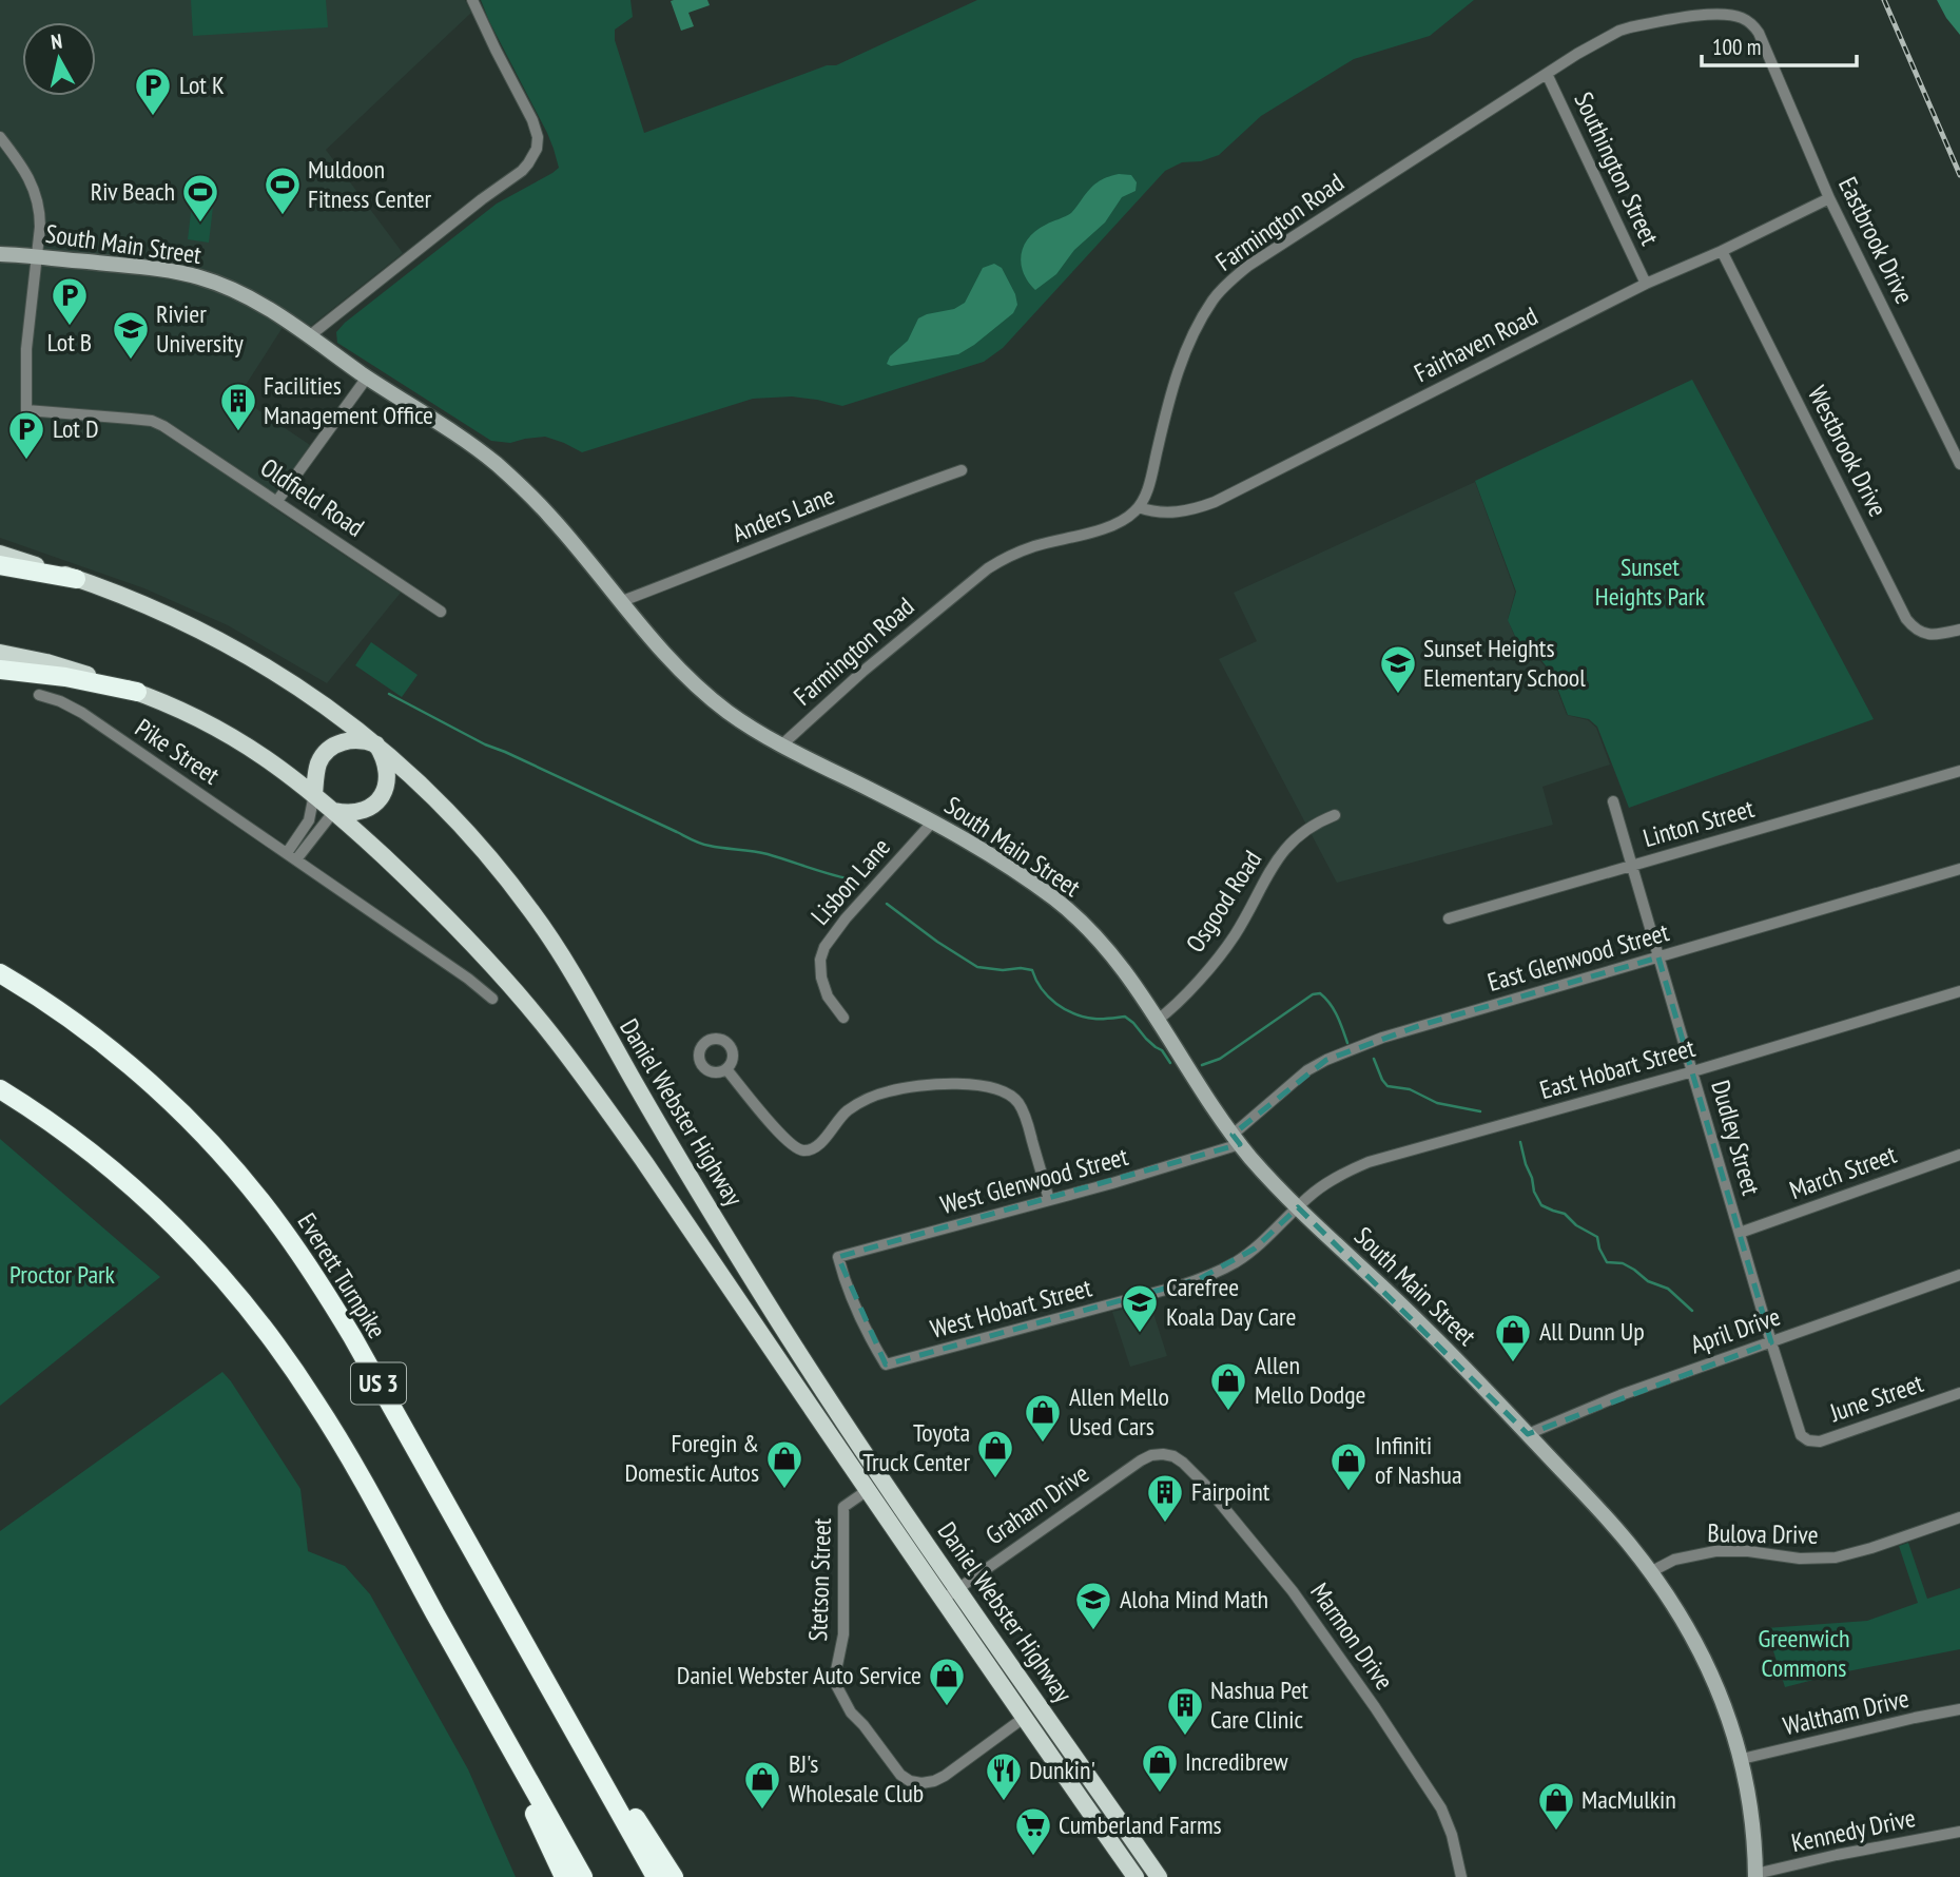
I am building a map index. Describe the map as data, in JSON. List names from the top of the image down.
{
  "streets": {
    "highway": ["Everett Turnpike", "US 3"],
    "main road": ["Daniel Webster Highway"],
    "street": [
      "Southington Street",
      "Farmington Road",
      "Eastbrook Drive",
      "South Main Street",
      "Fairhaven Road",
      "Westbrook Drive",
      "Oldfield Road",
      "Anders Lane",
      "Pike Street",
      "Linton Street",
      "Lisbon Lane",
      "Osgood Road",
      "East Glenwood Street",
      "East Hobart Street",
      "Dudley Street",
      "March Street",
      "West Glenwood Street",
      "West Hobart Street",
      "April Drive",
      "June Street",
      "Graham Drive",
      "Bulova Drive",
      "Stetson Street",
      "Marmon Drive",
      "Waltham Drive",
      "Kennedy Drive"
    ]
  },
  "crossings": [
    ["Southington Street", "Farmington Road"],
    ["Southington Street", "Fairhaven Road"],
    ["Farmington Road", "Eastbrook Drive"],
    ["Farmington Road", "South Main Street"],
    ["Farmington Road", "Fairhaven Road"],
    ["Eastbrook Drive", "Fairhaven Road"],
    ["South Main Street", "Oldfield Road"],
    ["South Main Street", "Anders Lane"],
    ["South Main Street", "Lisbon Lane"],
    ["South Main Street", "Osgood Road"],
    ["South Main Street", "East Glenwood Street"],
    ["South Main Street", "East Hobart Street"],
    ["South Main Street", "West Glenwood Street"],
    ["South Main Street", "West Hobart Street"],
    ["South Main Street", "April Drive"],
    ["South Main Street", "Bulova Drive"],
    ["South Main Street", "Waltham Drive"],
    ["South Main Street", "Kennedy Drive"],
    ["Fairhaven Road", "Westbrook Drive"],
    ["Linton Street", "Dudley Street"],
    ["East Glenwood Street", "Dudley Street"],
    ["East Glenwood Street", "West Glenwood Street"],
    ["East Hobart Street", "Dudley Street"],
    ["East Hobart Street", "West Hobart Street"],
    ["Daniel Webster Highway", "Graham Drive"],
    ["Daniel Webster Highway", "Stetson Street"],
    ["Dudley Street", "March Street"],
    ["Dudley Street", "April Drive"],
    ["Dudley Street", "June Street"],
    ["West Glenwood Street", "West Hobart Street"],
    ["Graham Drive", "Marmon Drive"]
  ],
  "parks": ["Sunset Heights Park", "Proctor Park", "Greenwich Commons"],
  "places": {
    "parking": ["Lot K", "Lot B", "Lot D"],
    "sports": ["Muldoon Fitness Center", "Riv Beach"],
    "school or university": [
      "Rivier University",
      "Sunset Heights Elementary School",
      "Carefree Koala Day Care",
      "Aloha Mind Math"
    ],
    "building": ["Facilities Management Office", "Fairpoint", "Nashua Pet Care Clinic"],
    "shop": [
      "All Dunn Up",
      "Allen Mello Dodge",
      "Allen Mello Used Cars",
      "Toyota Truck Center",
      "Foregin & Domestic Autos",
      "Infiniti of Nashua",
      "Daniel Webster Auto Service",
      "Incredibrew",
      "BJ's Wholesale Club",
      "MacMulkin"
    ],
    "restaurant": ["Dunkin'"],
    "supermarket": ["Cumberland Farms"]
  },
  "scale_bar": "100 m",
  "north": "top"
}
